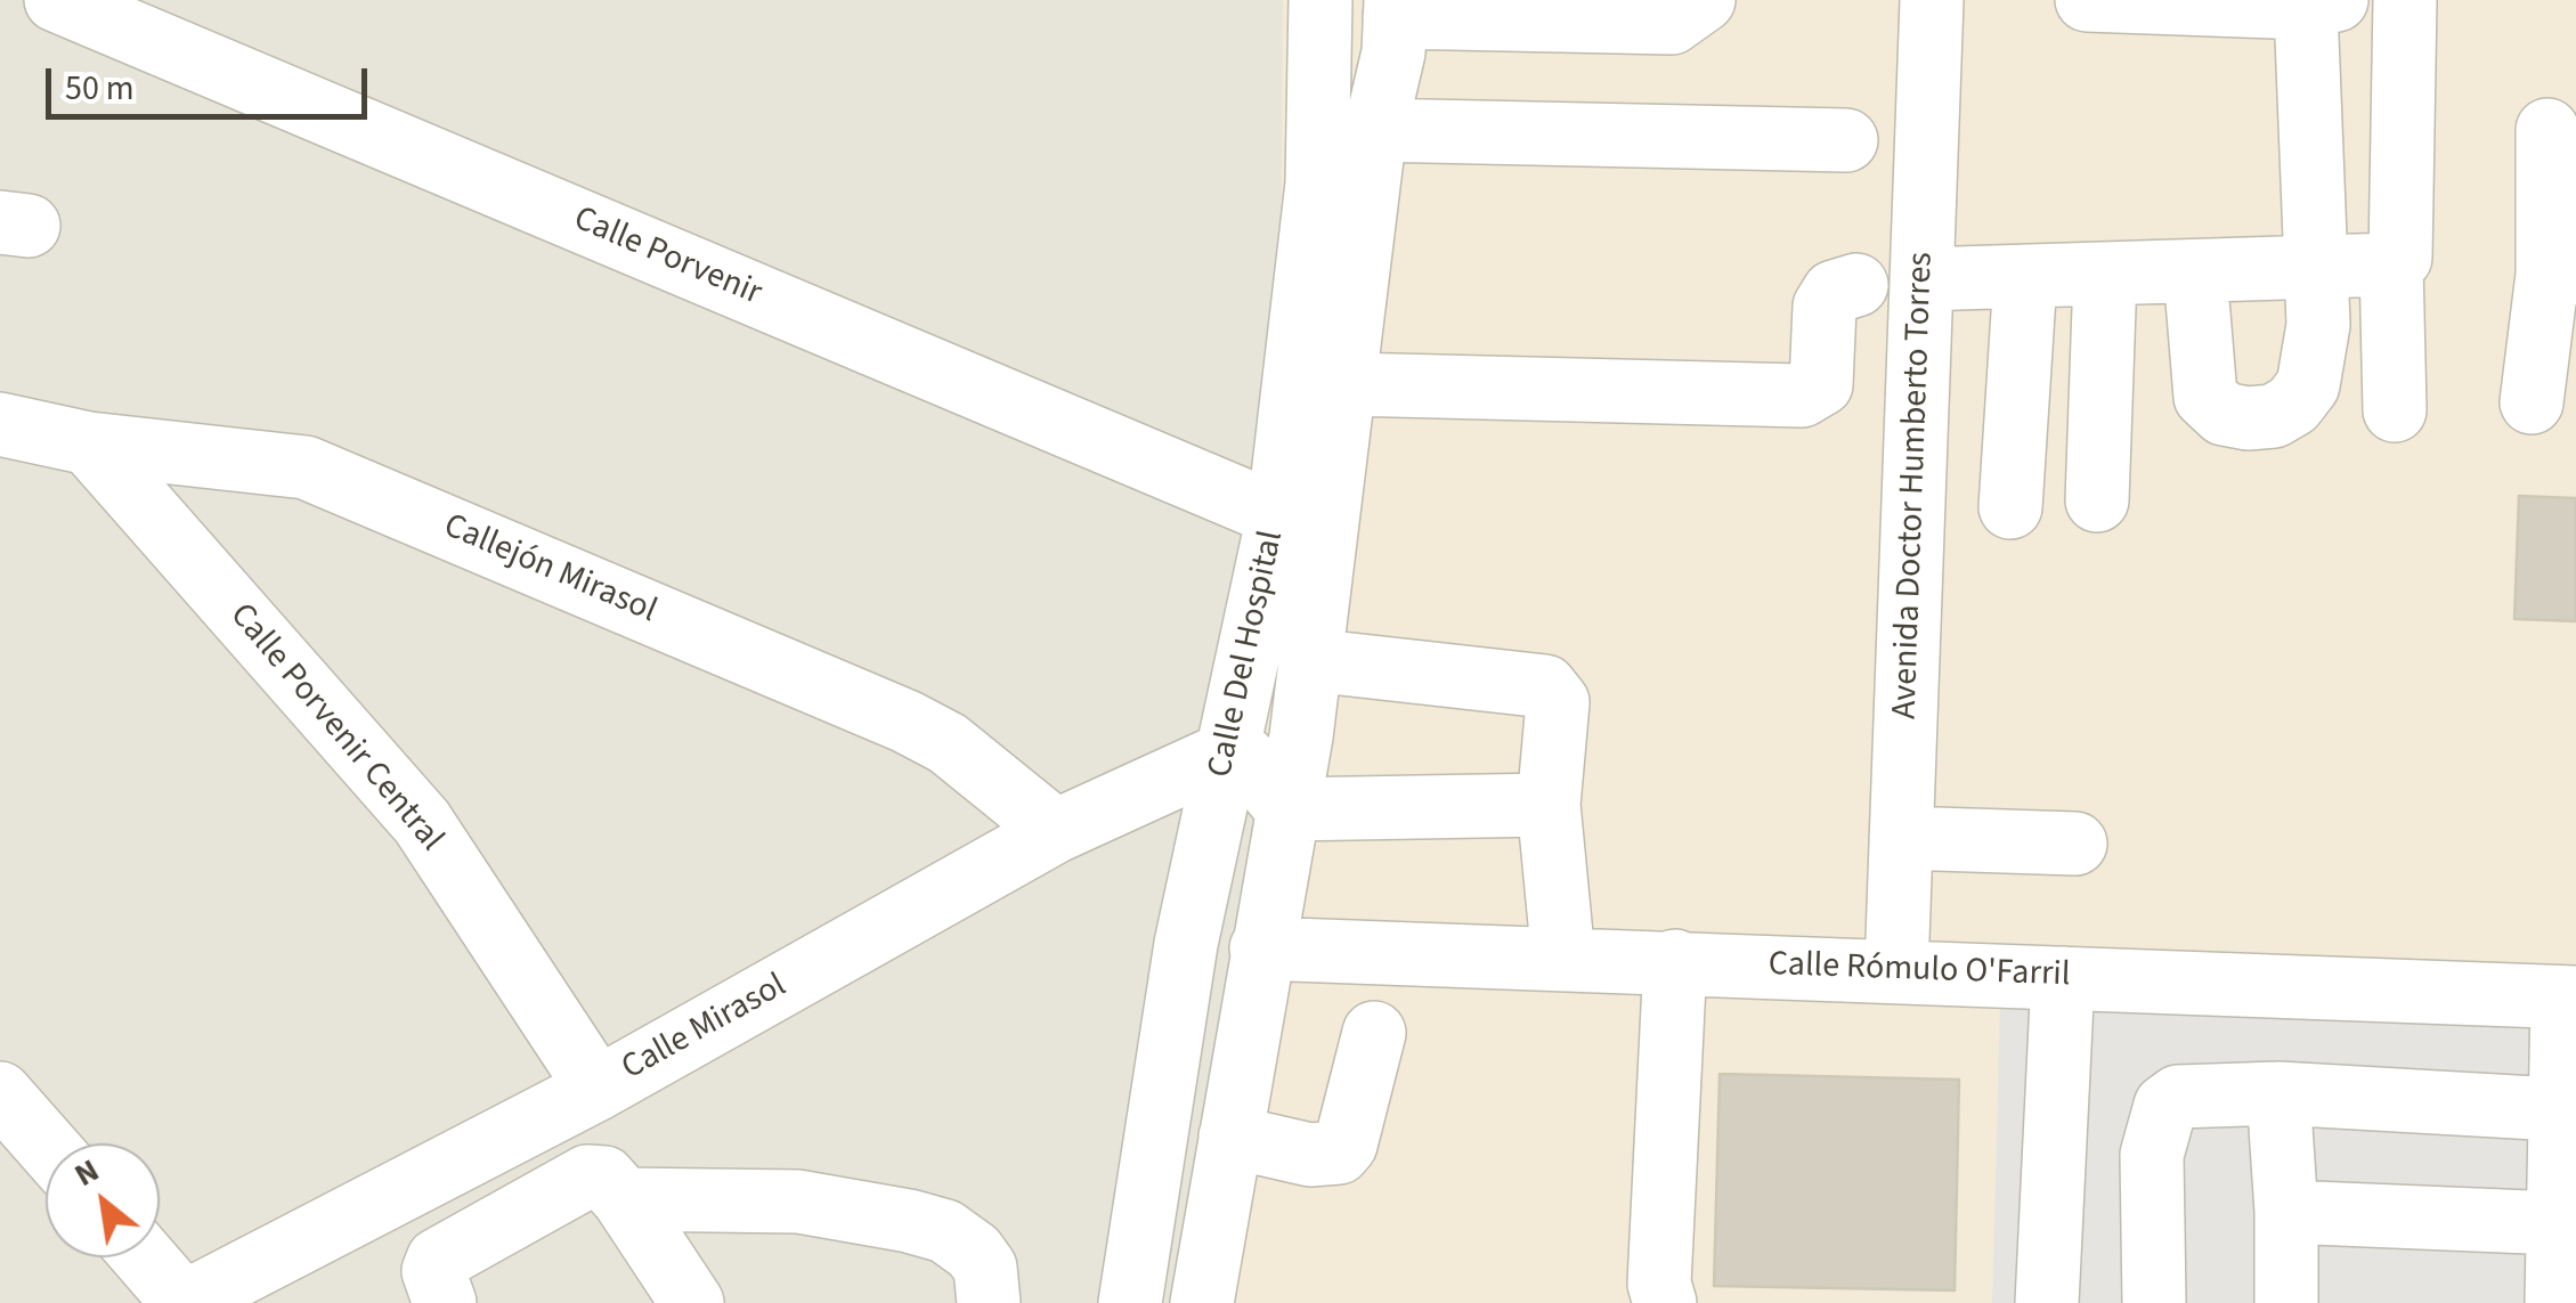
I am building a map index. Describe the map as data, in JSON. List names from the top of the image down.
{
  "streets": {
    "street": [
      "Calle Porvenir",
      "Avenida Doctor Humberto Torres",
      "Callejón Mirasol",
      "Calle Del Hospital",
      "Calle Porvenir Central",
      "Calle Rómulo O'Farril",
      "Calle Mirasol"
    ]
  },
  "crossings": [
    ["Calle Porvenir", "Calle Del Hospital"],
    ["Avenida Doctor Humberto Torres", "Calle Rómulo O'Farril"],
    ["Callejón Mirasol", "Calle Porvenir Central"],
    ["Callejón Mirasol", "Calle Mirasol"],
    ["Calle Del Hospital", "Calle Rómulo O'Farril"],
    ["Calle Del Hospital", "Calle Mirasol"],
    ["Calle Porvenir Central", "Calle Mirasol"]
  ],
  "scale_bar": "50 m",
  "north": "top left"
}
